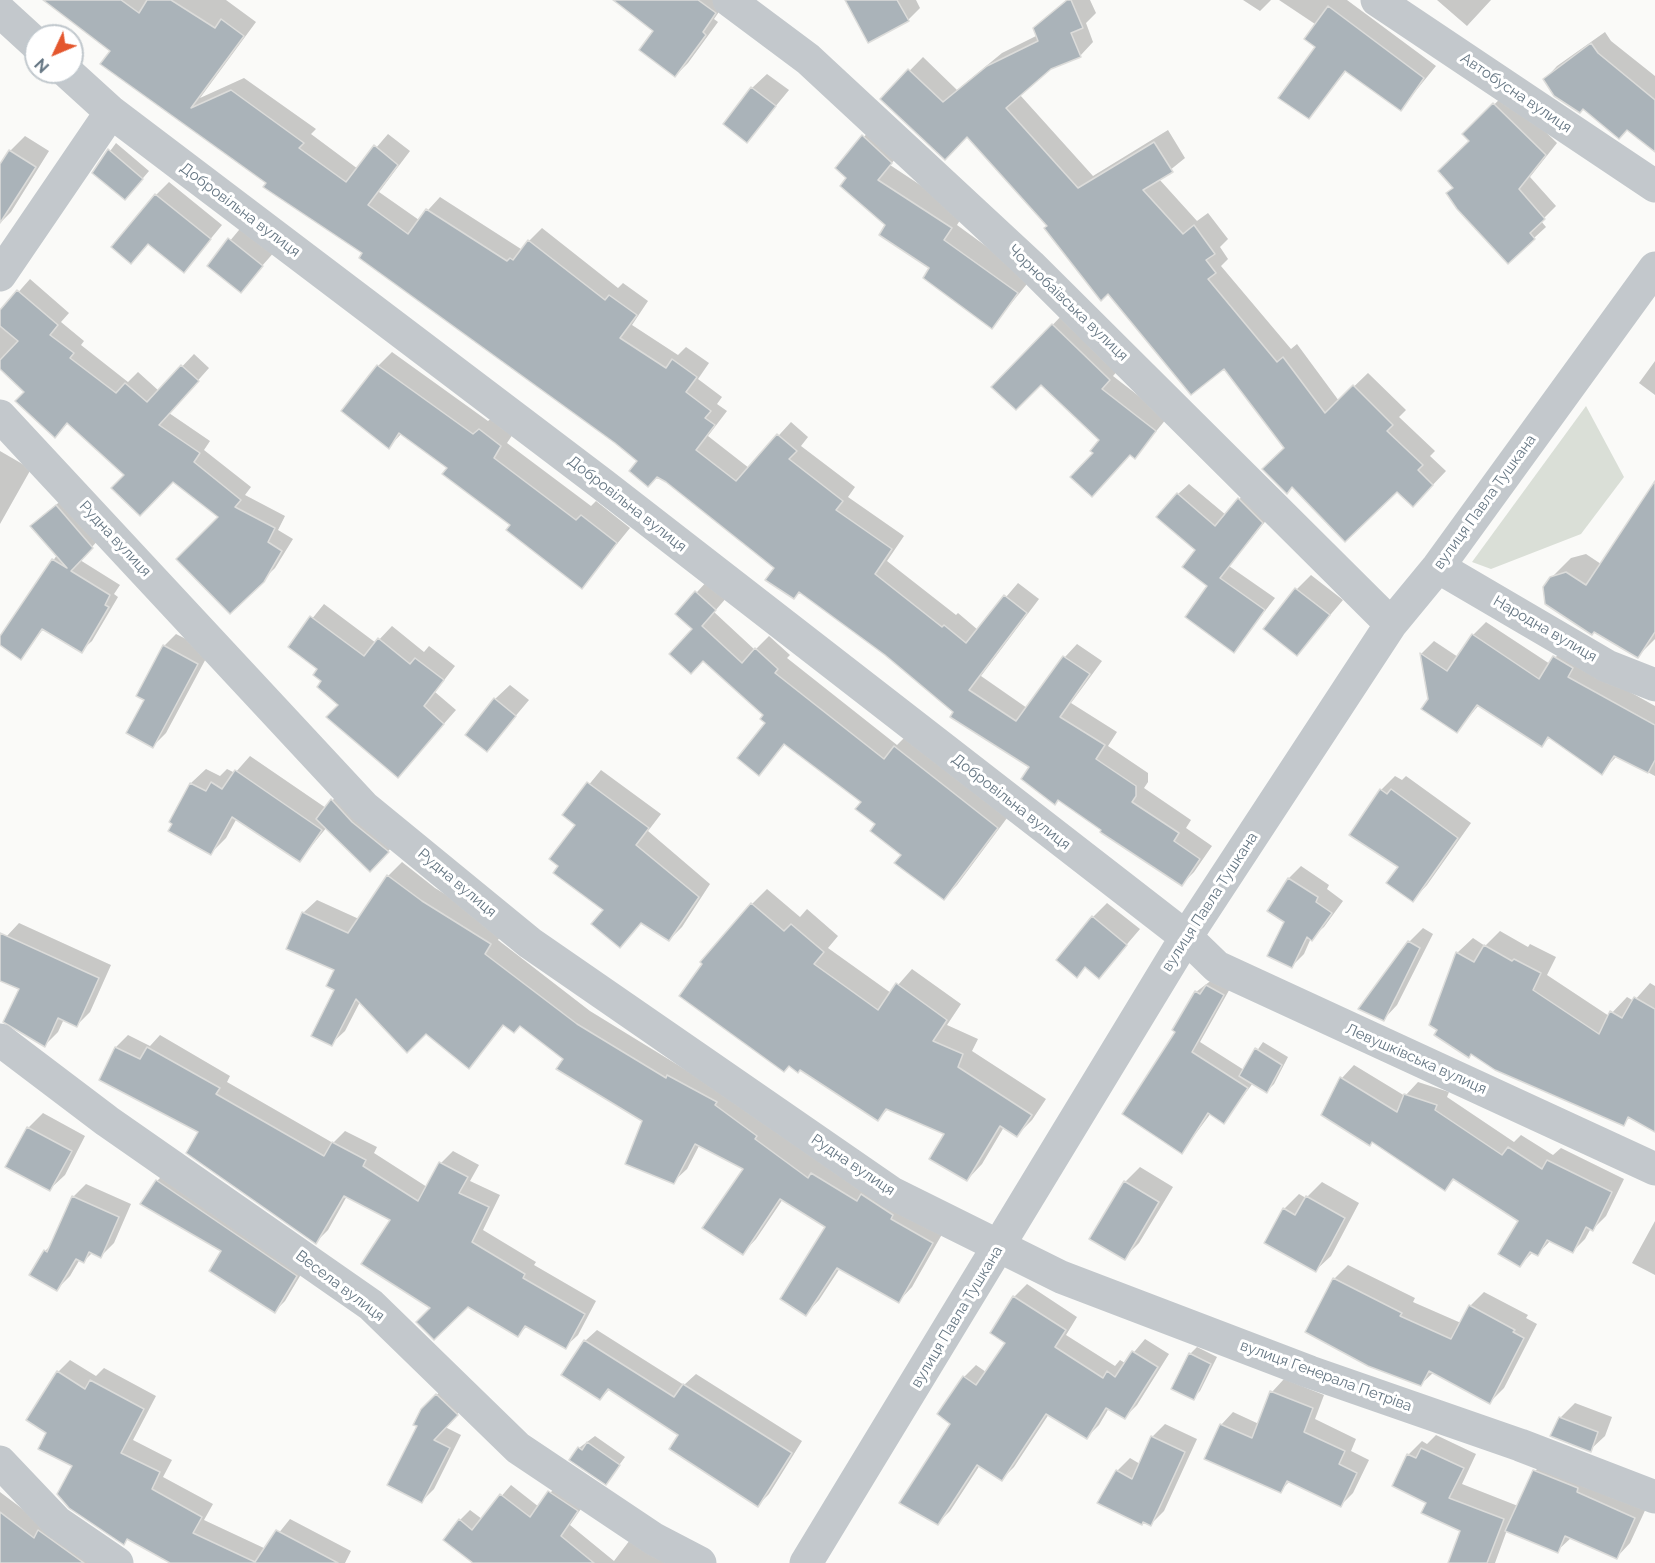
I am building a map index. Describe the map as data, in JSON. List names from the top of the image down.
{
  "streets": {
    "street": [
      "Автобусна вулиця",
      "Добровільна вулиця",
      "Чорнобаївська вулиця",
      "вулиця Павла Тушкана",
      "Рудна вулиця",
      "Народна вулиця",
      "Левушківська вулиця",
      "Весела вулиця",
      "вулиця Генерала Петріва"
    ]
  },
  "crossings": [
    ["Добровільна вулиця", "вулиця Павла Тушкана"],
    ["Добровільна вулиця", "Левушківська вулиця"],
    ["Чорнобаївська вулиця", "вулиця Павла Тушкана"],
    ["вулиця Павла Тушкана", "Рудна вулиця"],
    ["вулиця Павла Тушкана", "Народна вулиця"],
    ["вулиця Павла Тушкана", "Левушківська вулиця"],
    ["вулиця Павла Тушкана", "вулиця Генерала Петріва"],
    ["Рудна вулиця", "вулиця Генерала Петріва"]
  ],
  "north": "bottom left"
}
